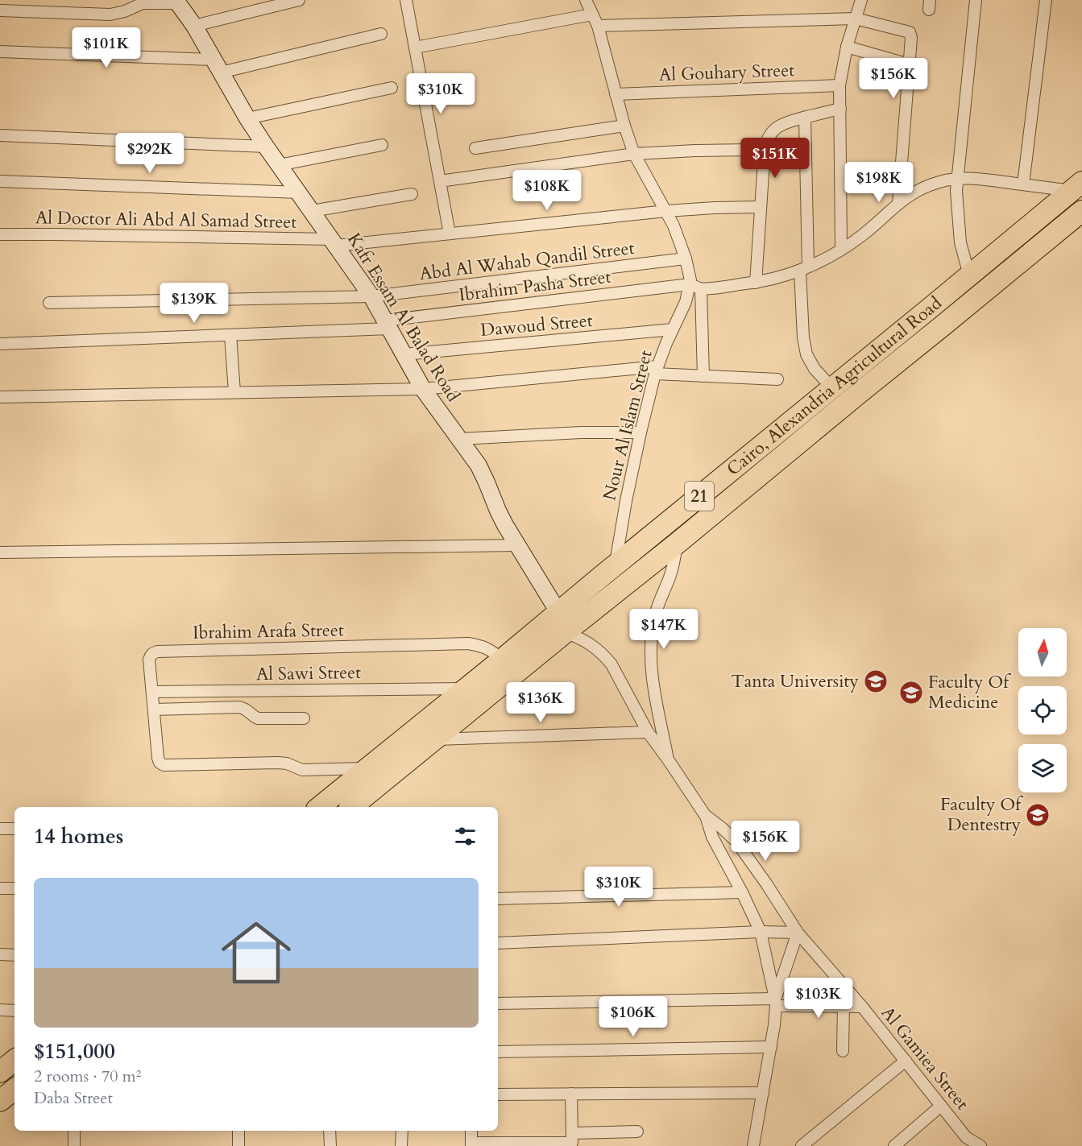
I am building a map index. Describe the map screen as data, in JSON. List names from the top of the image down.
{
  "streets": {
    "highway": ["Cairo, Alexandria Agricultural Road", "21"],
    "street": [
      "Al Gouhary Street",
      "Al Doctor Ali Abd Al Samad Street",
      "Abd Al Wahab Qandil Street",
      "Ibrahim Pasha Street",
      "Kafr Essam Al Balad Road",
      "Dawoud Street",
      "Nour Al Islam Street",
      "Ibrahim Arafa Street",
      "Al Sawi Street",
      "Al Gamiea Street"
    ]
  },
  "crossings": [
    ["Al Gouhary Street", "Nour Al Islam Street"],
    ["Al Doctor Ali Abd Al Samad Street", "Kafr Essam Al Balad Road"],
    ["Al Doctor Ali Abd Al Samad Street", "Nour Al Islam Street"],
    ["Abd Al Wahab Qandil Street", "Kafr Essam Al Balad Road"],
    ["Abd Al Wahab Qandil Street", "Nour Al Islam Street"],
    ["Ibrahim Pasha Street", "Kafr Essam Al Balad Road"],
    ["Ibrahim Pasha Street", "Nour Al Islam Street"],
    ["Kafr Essam Al Balad Road", "Dawoud Street"],
    ["Kafr Essam Al Balad Road", "Cairo, Alexandria Agricultural Road"],
    ["Dawoud Street", "Nour Al Islam Street"],
    ["Cairo, Alexandria Agricultural Road", "Nour Al Islam Street"],
    ["Cairo, Alexandria Agricultural Road", "Ibrahim Arafa Street"],
    ["Cairo, Alexandria Agricultural Road", "Al Sawi Street"],
    ["Cairo, Alexandria Agricultural Road", "Al Gamiea Street"],
    ["Ibrahim Arafa Street", "Al Sawi Street"]
  ],
  "places": {
    "school or university": ["Tanta University", "Faculty Of Medicine", "Faculty Of Dentestry"]
  },
  "north": "top",
  "page": {
    "price": [
      "$101K",
      "$156K",
      "$310K",
      "$292K",
      "$151K",
      "$198K",
      "$108K",
      "$139K",
      "$147K",
      "$136K",
      "$156K",
      "$310K",
      "$103K",
      "$106K"
    ],
    "heading": "14 homes",
    "list": [
      {
        "name": "$151,000",
        "note": "2 rooms · 70 m² · Daba Street"
      }
    ]
  }
}
